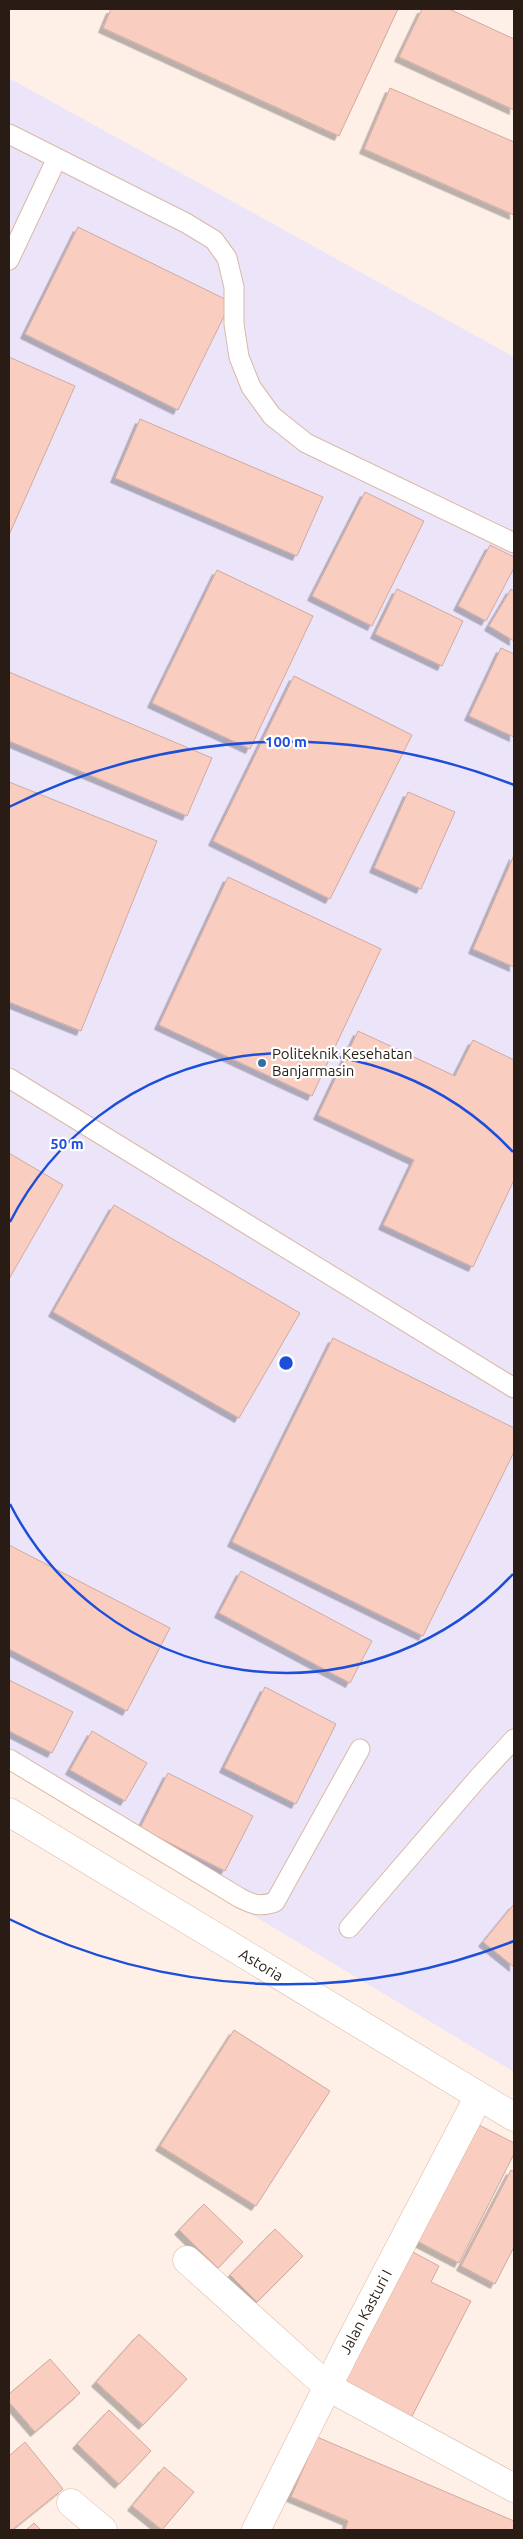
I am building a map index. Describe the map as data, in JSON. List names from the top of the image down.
{
  "streets": {
    "street": ["Astoria", "Jalan Kasturi I"]
  },
  "crossings": [
    ["Astoria", "Jalan Kasturi I"]
  ],
  "places": ["Politeknik Kesehatan Banjarmasin"],
  "rings": ["100 m", "50 m"]
}
